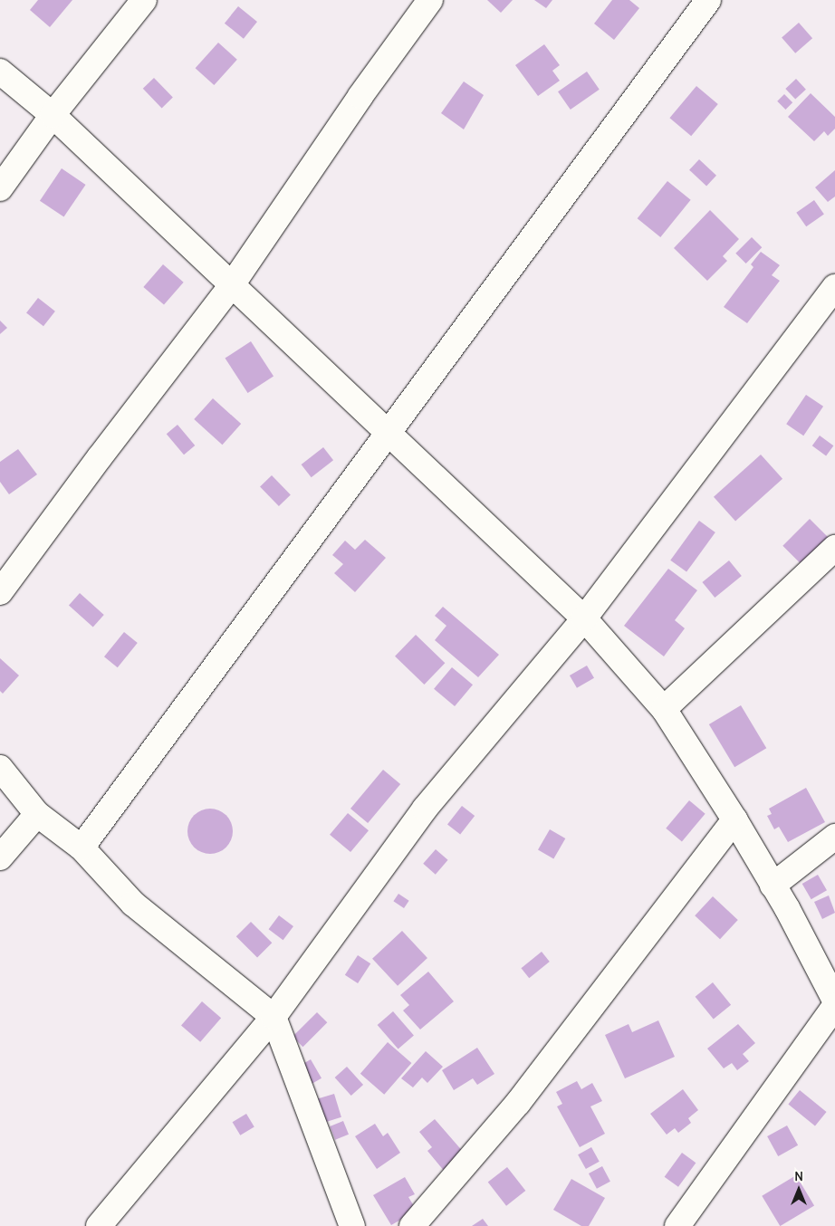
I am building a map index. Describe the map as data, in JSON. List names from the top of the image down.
{
  "north": "top"
}
